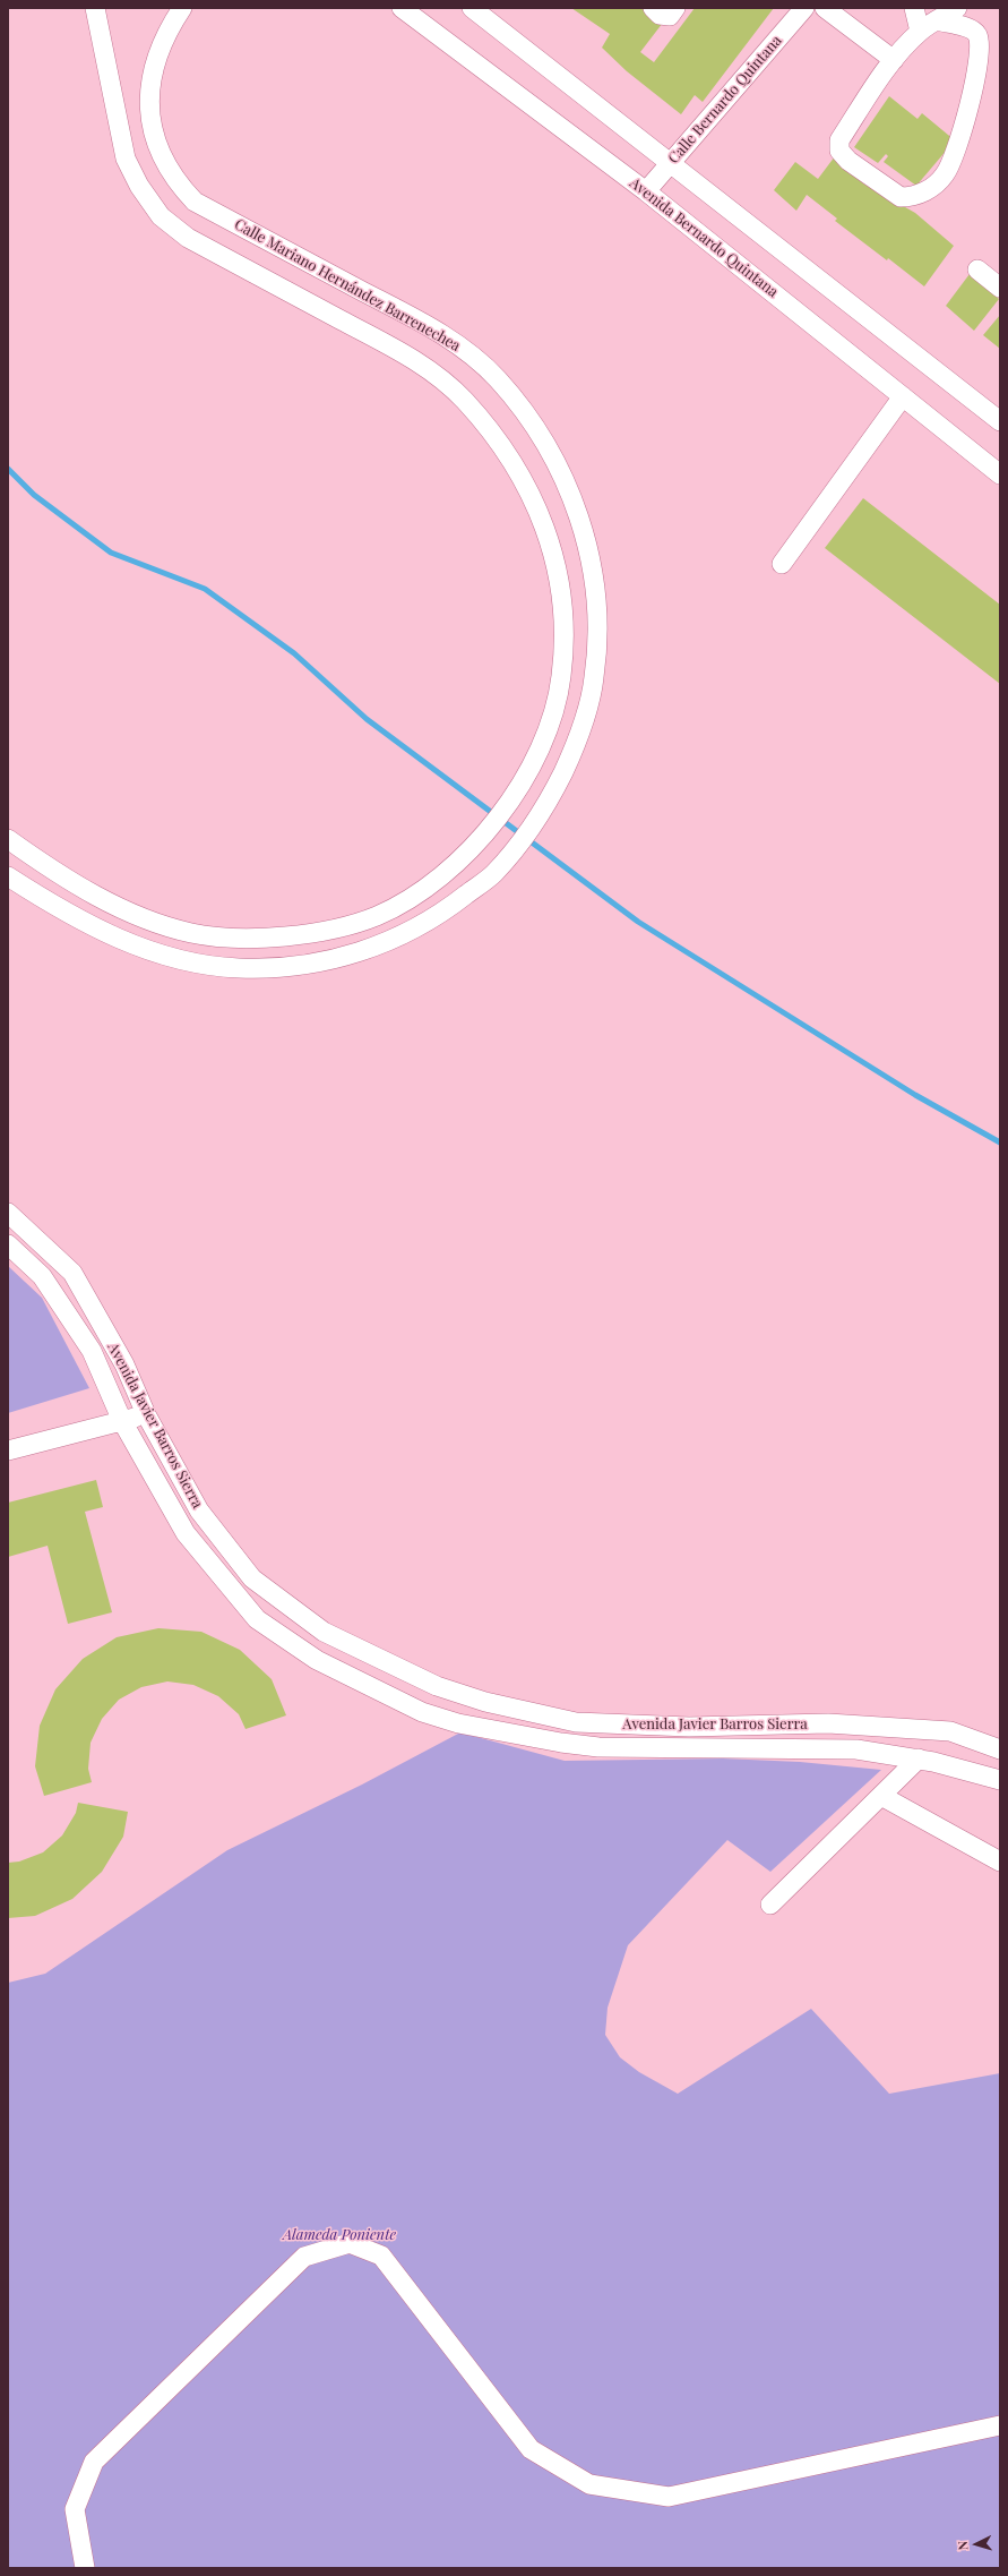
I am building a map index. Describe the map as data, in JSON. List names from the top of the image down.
{
  "streets": {
    "street": [
      "Calle Bernardo Quintana",
      "Avenida Bernardo Quintana",
      "Calle Mariano Hernández Barrenechea",
      "Avenida Javier Barros Sierra"
    ]
  },
  "crossings": [
    ["Calle Bernardo Quintana", "Avenida Bernardo Quintana"]
  ],
  "parks": ["Alameda Poniente"],
  "north": "left"
}
